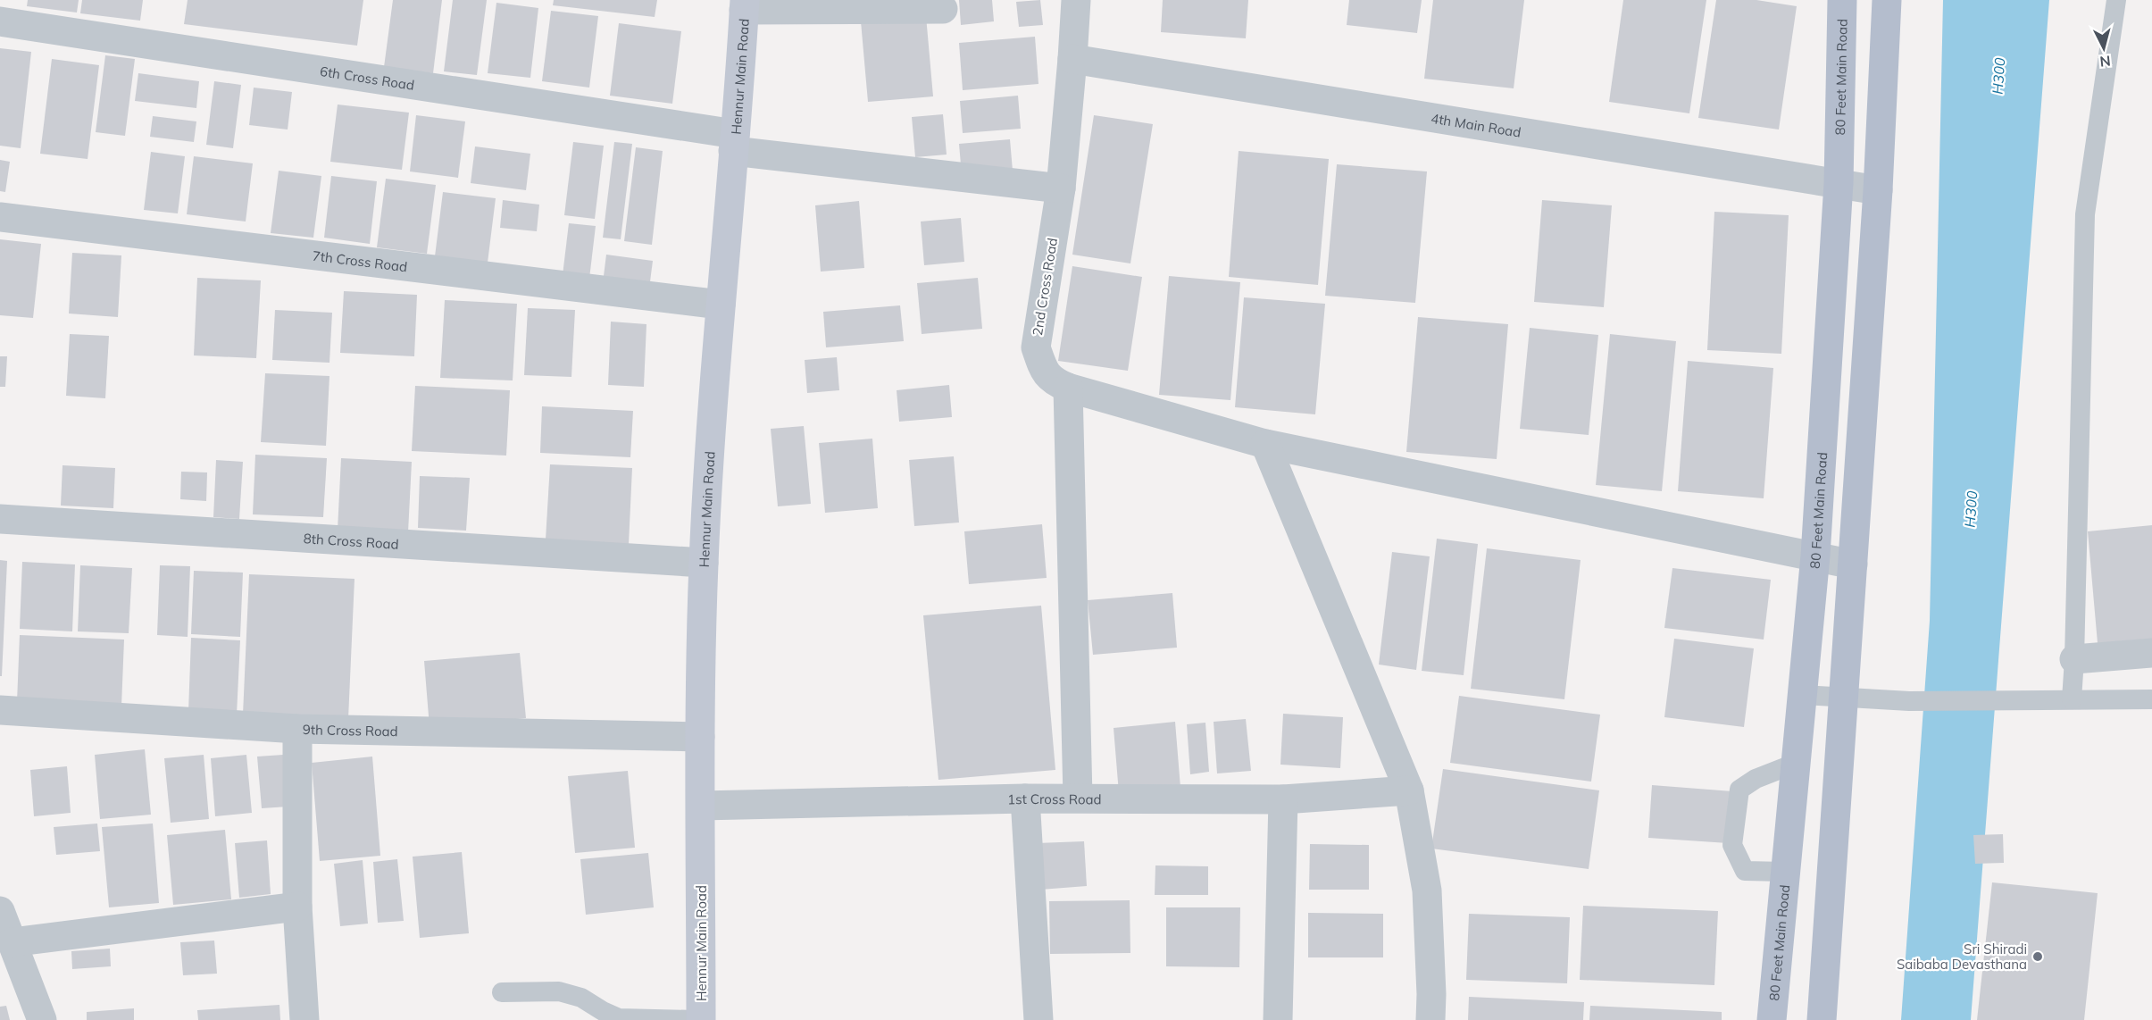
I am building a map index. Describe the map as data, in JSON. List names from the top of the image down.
{
  "streets": {
    "main road": ["Hennur Main Road", "80 Feet Main Road"],
    "street": [
      "6th Cross Road",
      "4th Main Road",
      "7th Cross Road",
      "2nd Cross Road",
      "8th Cross Road",
      "9th Cross Road",
      "1st Cross Road"
    ]
  },
  "crossings": [
    ["Hennur Main Road", "6th Cross Road"],
    ["Hennur Main Road", "7th Cross Road"],
    ["Hennur Main Road", "8th Cross Road"],
    ["Hennur Main Road", "9th Cross Road"],
    ["Hennur Main Road", "1st Cross Road"],
    ["6th Cross Road", "2nd Cross Road"],
    ["80 Feet Main Road", "4th Main Road"],
    ["80 Feet Main Road", "2nd Cross Road"],
    ["4th Main Road", "2nd Cross Road"]
  ],
  "water": ["H300"],
  "places": ["Sri Shiradi Saibaba Devasthana"],
  "north": "bottom"
}
